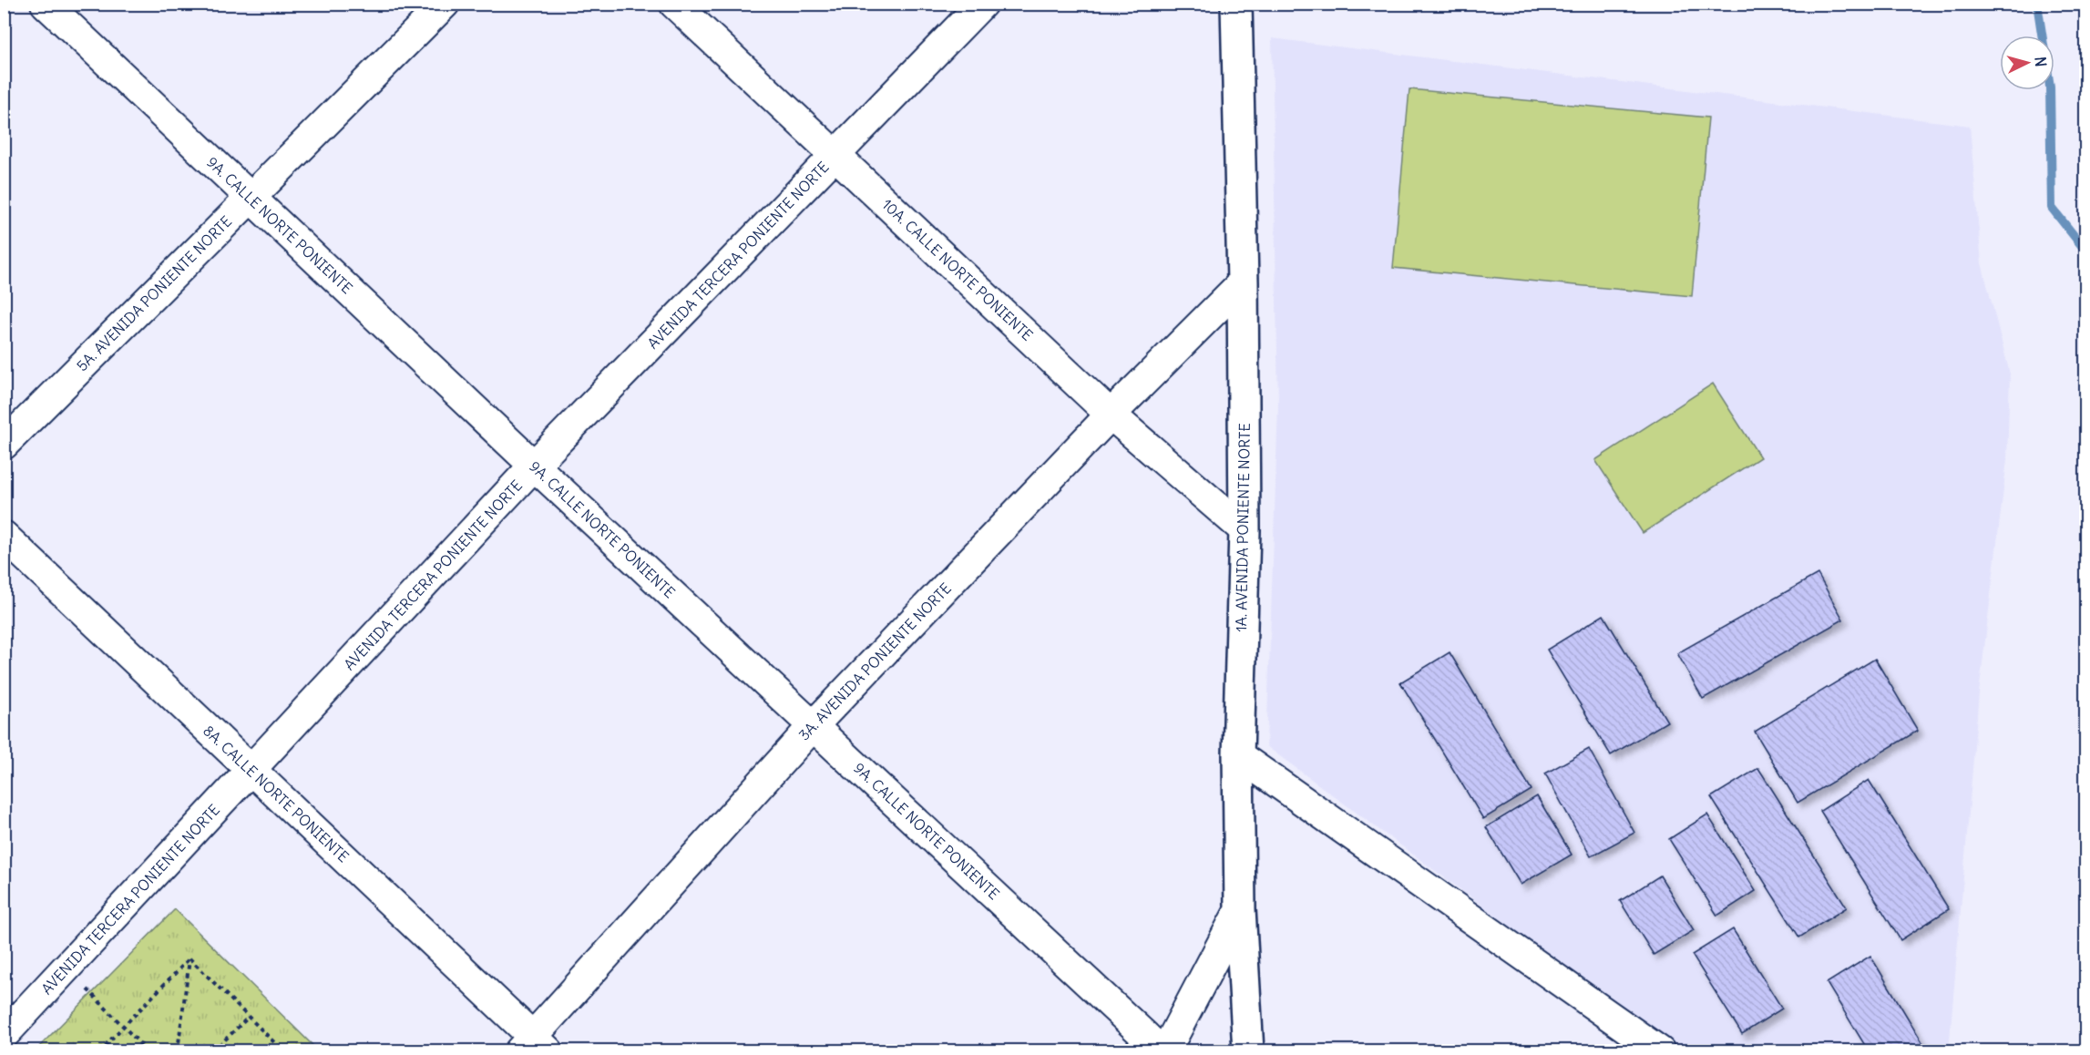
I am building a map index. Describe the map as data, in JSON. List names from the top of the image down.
{
  "streets": {
    "street": [
      "9A. CALLE NORTE PONIENTE",
      "AVENIDA TERCERA PONIENTE NORTE",
      "10A. CALLE NORTE PONIENTE",
      "5A. AVENIDA PONIENTE NORTE",
      "1A. AVENIDA PONIENTE NORTE",
      "3A. AVENIDA PONIENTE NORTE",
      "8A. CALLE NORTE PONIENTE"
    ]
  },
  "crossings": [
    ["9A. CALLE NORTE PONIENTE", "AVENIDA TERCERA PONIENTE NORTE"],
    ["9A. CALLE NORTE PONIENTE", "5A. AVENIDA PONIENTE NORTE"],
    ["9A. CALLE NORTE PONIENTE", "3A. AVENIDA PONIENTE NORTE"],
    ["AVENIDA TERCERA PONIENTE NORTE", "10A. CALLE NORTE PONIENTE"],
    ["AVENIDA TERCERA PONIENTE NORTE", "8A. CALLE NORTE PONIENTE"],
    ["10A. CALLE NORTE PONIENTE", "1A. AVENIDA PONIENTE NORTE"],
    ["10A. CALLE NORTE PONIENTE", "3A. AVENIDA PONIENTE NORTE"],
    ["1A. AVENIDA PONIENTE NORTE", "3A. AVENIDA PONIENTE NORTE"],
    ["3A. AVENIDA PONIENTE NORTE", "8A. CALLE NORTE PONIENTE"]
  ],
  "north": "right"
}
